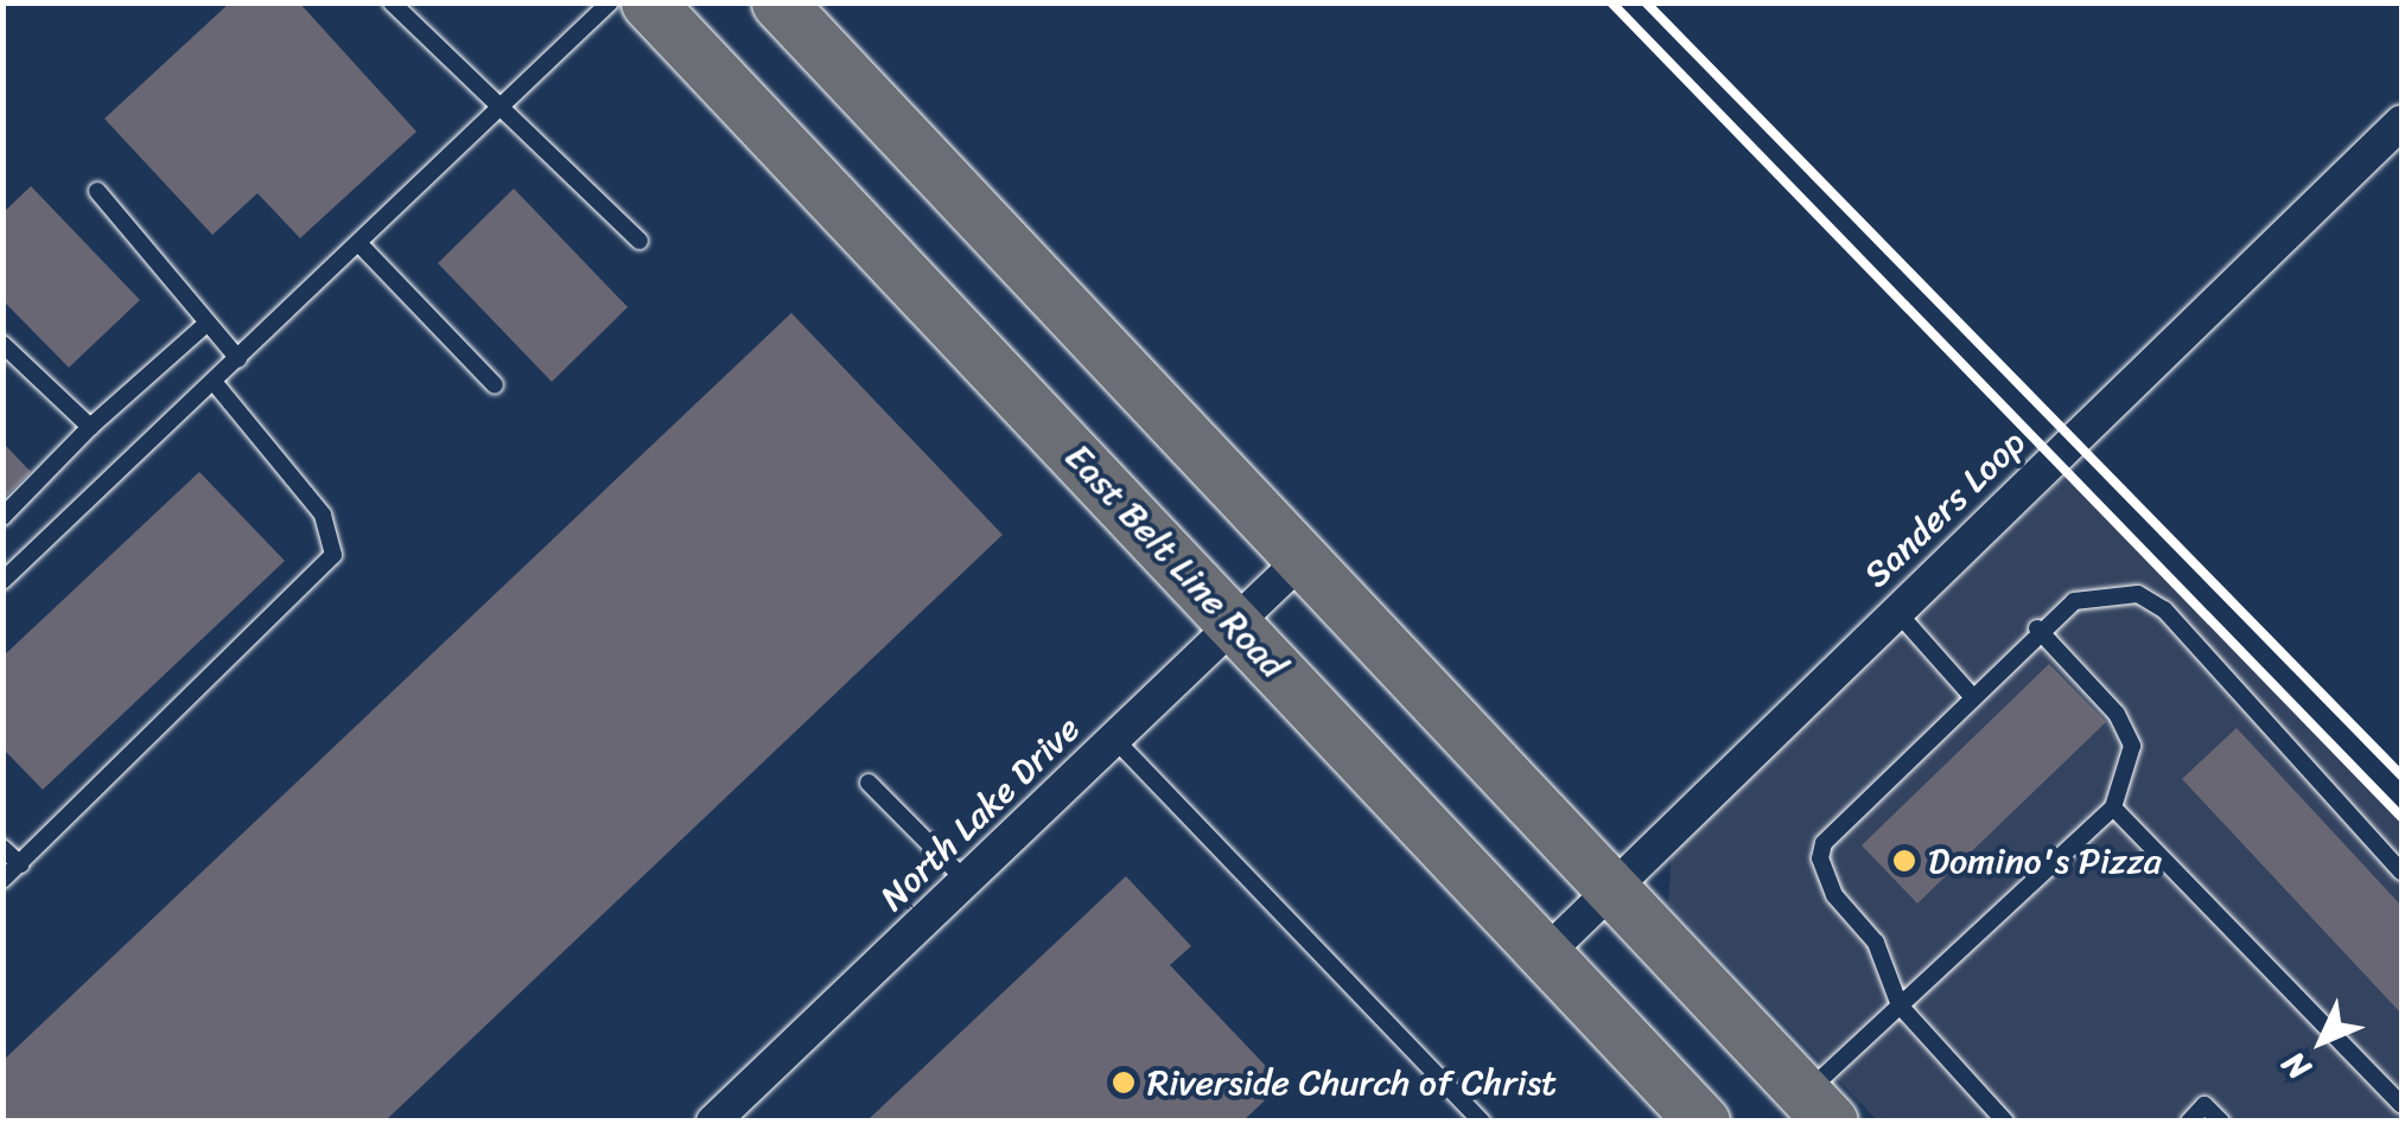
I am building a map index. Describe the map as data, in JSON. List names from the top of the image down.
{
  "streets": {
    "main road": ["East Belt Line Road"],
    "street": ["Sanders Loop", "North Lake Drive"]
  },
  "crossings": [
    ["Sanders Loop", "East Belt Line Road"],
    ["East Belt Line Road", "North Lake Drive"]
  ],
  "places": ["Domino's Pizza", "Riverside Church of Christ"],
  "north": "bottom left"
}
